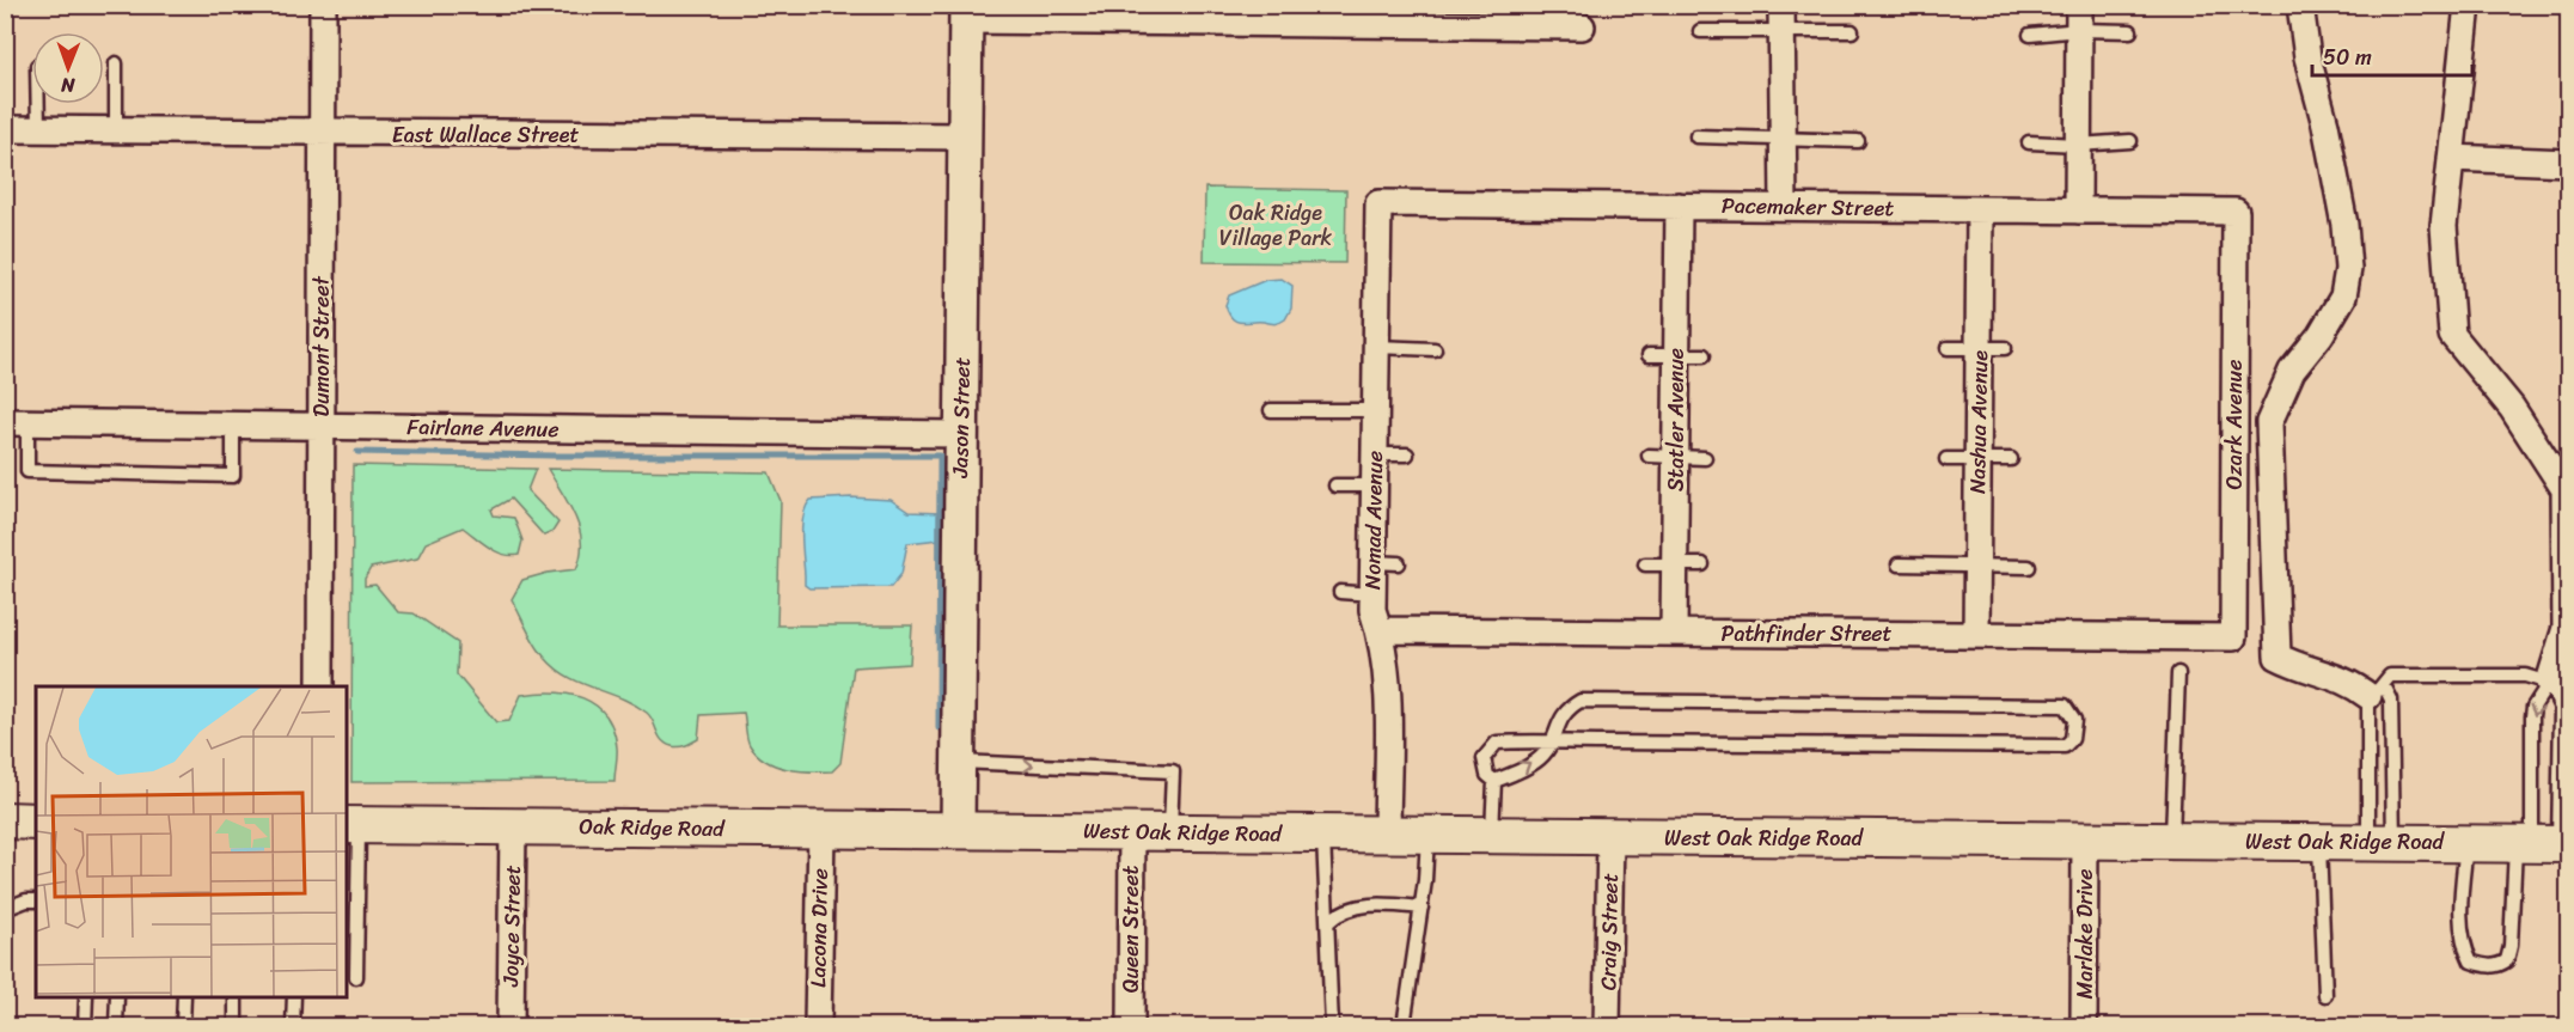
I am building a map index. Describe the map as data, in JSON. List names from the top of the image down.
{
  "streets": {
    "main road": ["Oak Ridge Road", "West Oak Ridge Road"],
    "street": [
      "East Wallace Street",
      "Pacemaker Street",
      "Dumont Street",
      "Jason Street",
      "Statler Avenue",
      "Nashua Avenue",
      "Ozark Avenue",
      "Fairlane Avenue",
      "Nomad Avenue",
      "Pathfinder Street",
      "Joyce Street",
      "Lacona Drive",
      "Queen Street",
      "Craig Street",
      "Marlake Drive"
    ]
  },
  "crossings": [
    ["East Wallace Street", "Dumont Street"],
    ["East Wallace Street", "Jason Street"],
    ["Pacemaker Street", "Statler Avenue"],
    ["Pacemaker Street", "Nashua Avenue"],
    ["Pacemaker Street", "Ozark Avenue"],
    ["Pacemaker Street", "Nomad Avenue"],
    ["Dumont Street", "Fairlane Avenue"],
    ["Jason Street", "Fairlane Avenue"],
    ["Jason Street", "Oak Ridge Road"],
    ["Jason Street", "West Oak Ridge Road"],
    ["Statler Avenue", "Pathfinder Street"],
    ["Nashua Avenue", "Pathfinder Street"],
    ["Ozark Avenue", "Pathfinder Street"],
    ["Nomad Avenue", "Pathfinder Street"],
    ["Nomad Avenue", "West Oak Ridge Road"],
    ["Oak Ridge Road", "West Oak Ridge Road"],
    ["Oak Ridge Road", "Joyce Street"],
    ["Oak Ridge Road", "Lacona Drive"],
    ["West Oak Ridge Road", "Queen Street"],
    ["West Oak Ridge Road", "Craig Street"],
    ["West Oak Ridge Road", "Marlake Drive"]
  ],
  "parks": ["Oak Ridge Village Park"],
  "scale_bar": "50 m",
  "north": "bottom"
}
